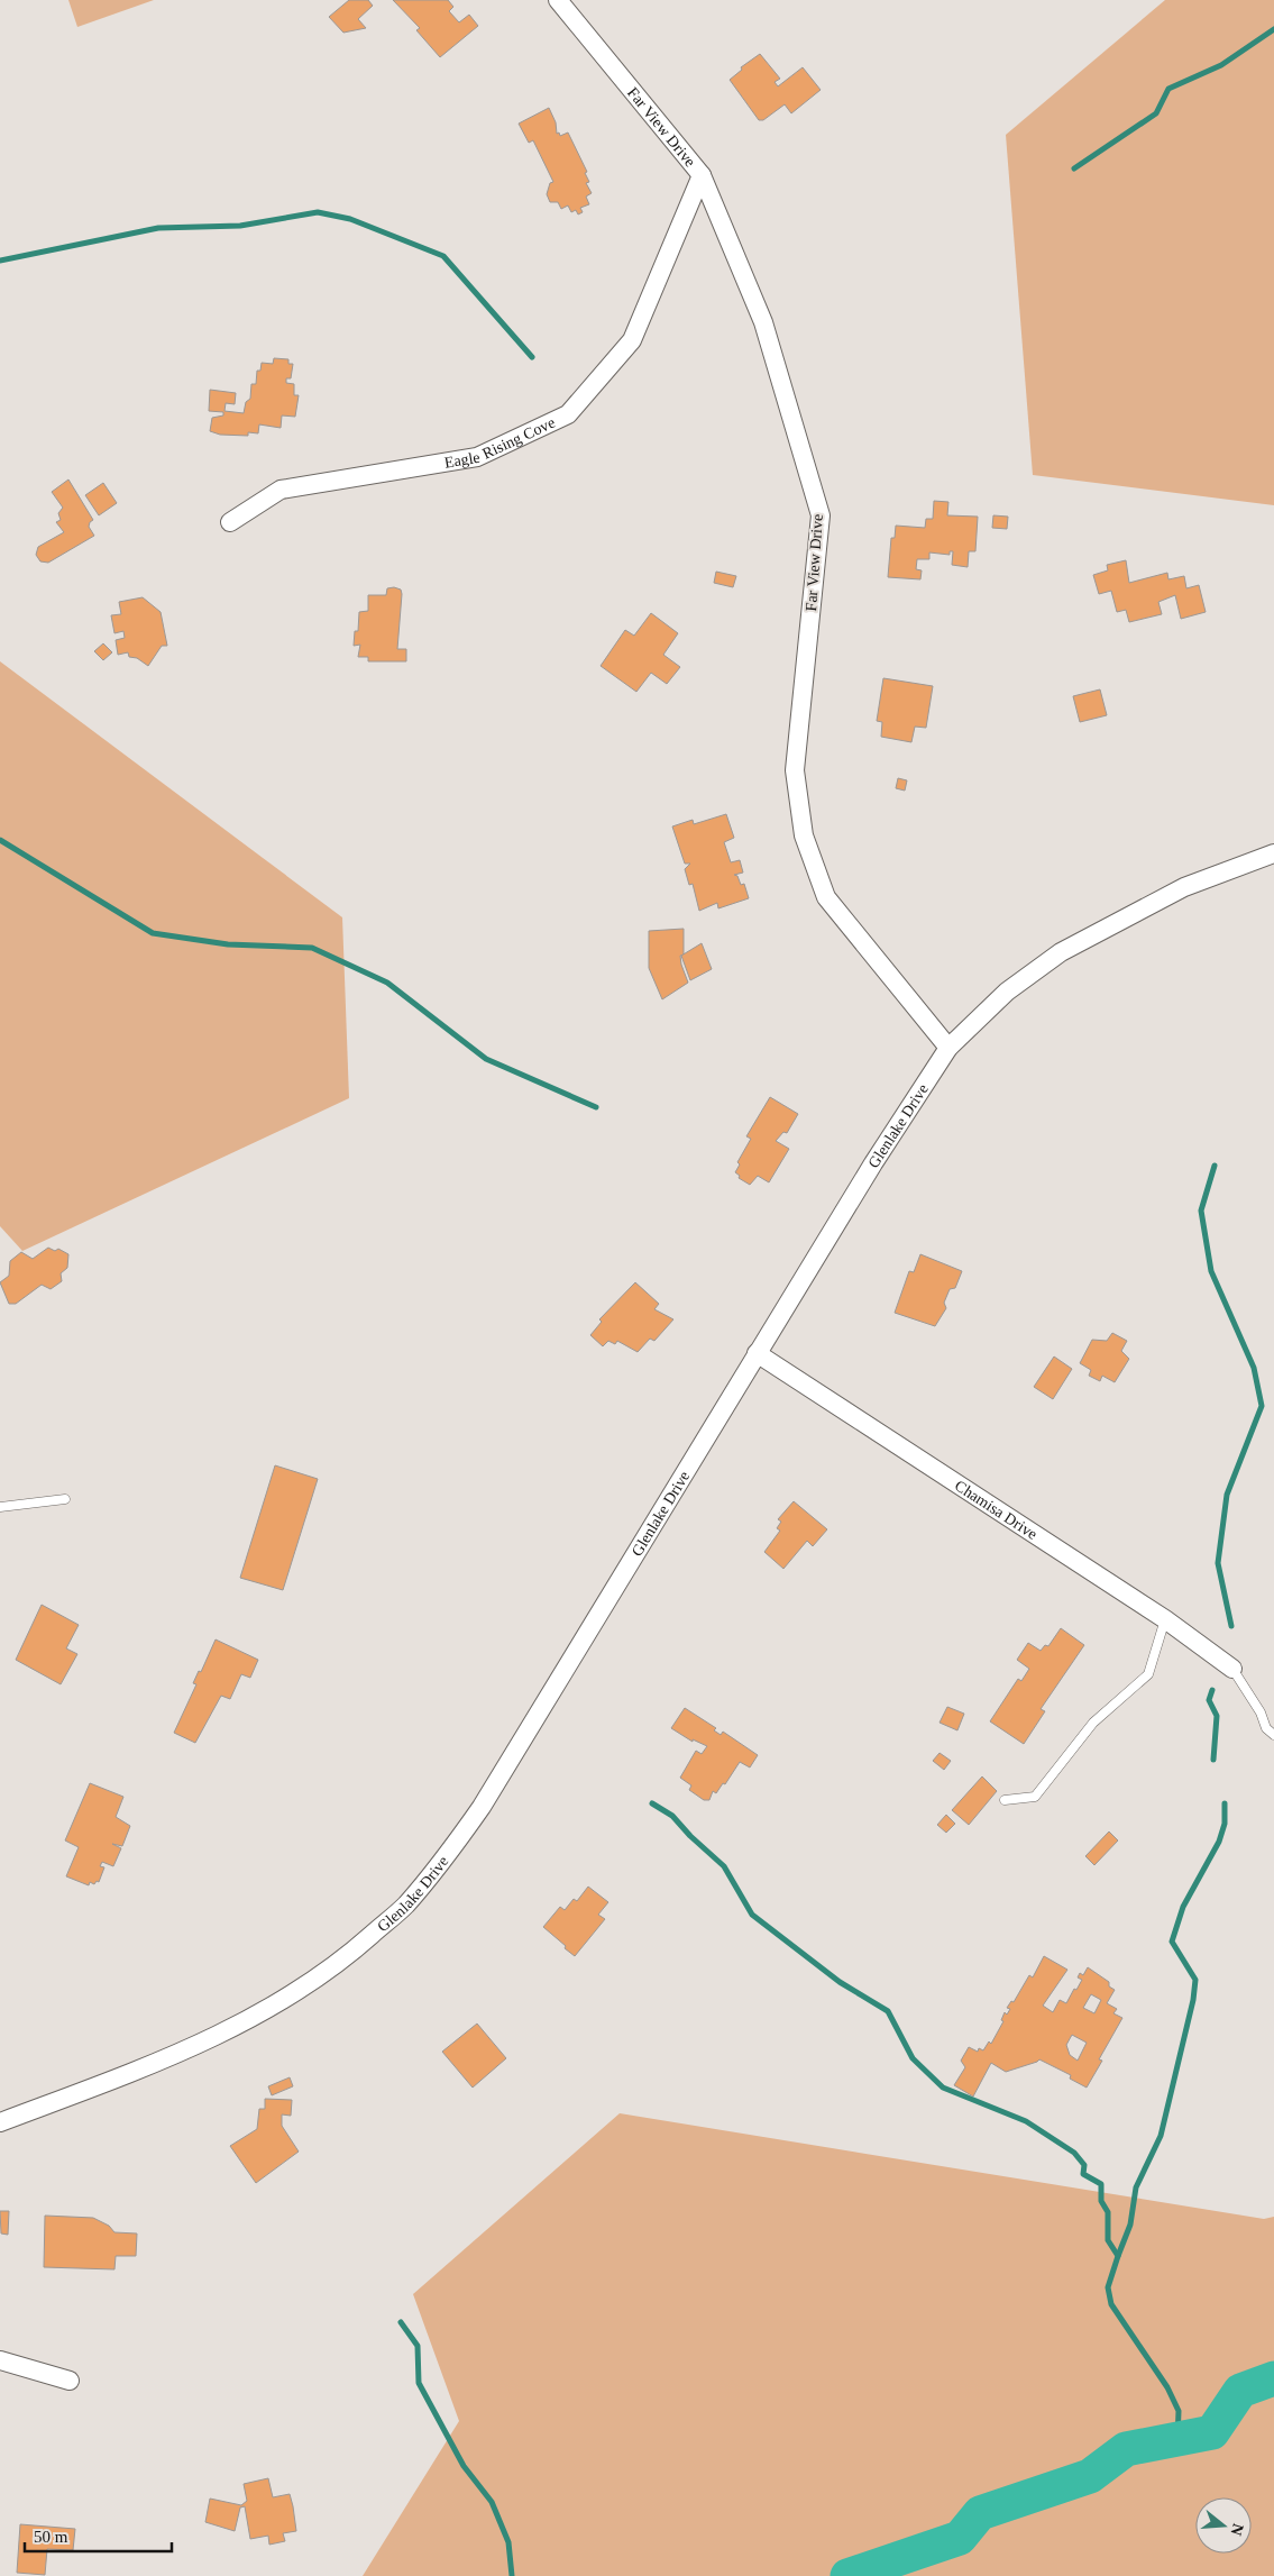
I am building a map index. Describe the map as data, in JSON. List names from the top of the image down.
{
  "streets": {
    "street": [
      "Far View Drive",
      "Eagle Rising Cove",
      "Glenlake Drive",
      "Chamisa Drive"
    ]
  },
  "crossings": [
    ["Far View Drive", "Eagle Rising Cove"],
    ["Far View Drive", "Glenlake Drive"],
    ["Glenlake Drive", "Chamisa Drive"]
  ],
  "scale_bar": "50 m",
  "north": "right"
}
